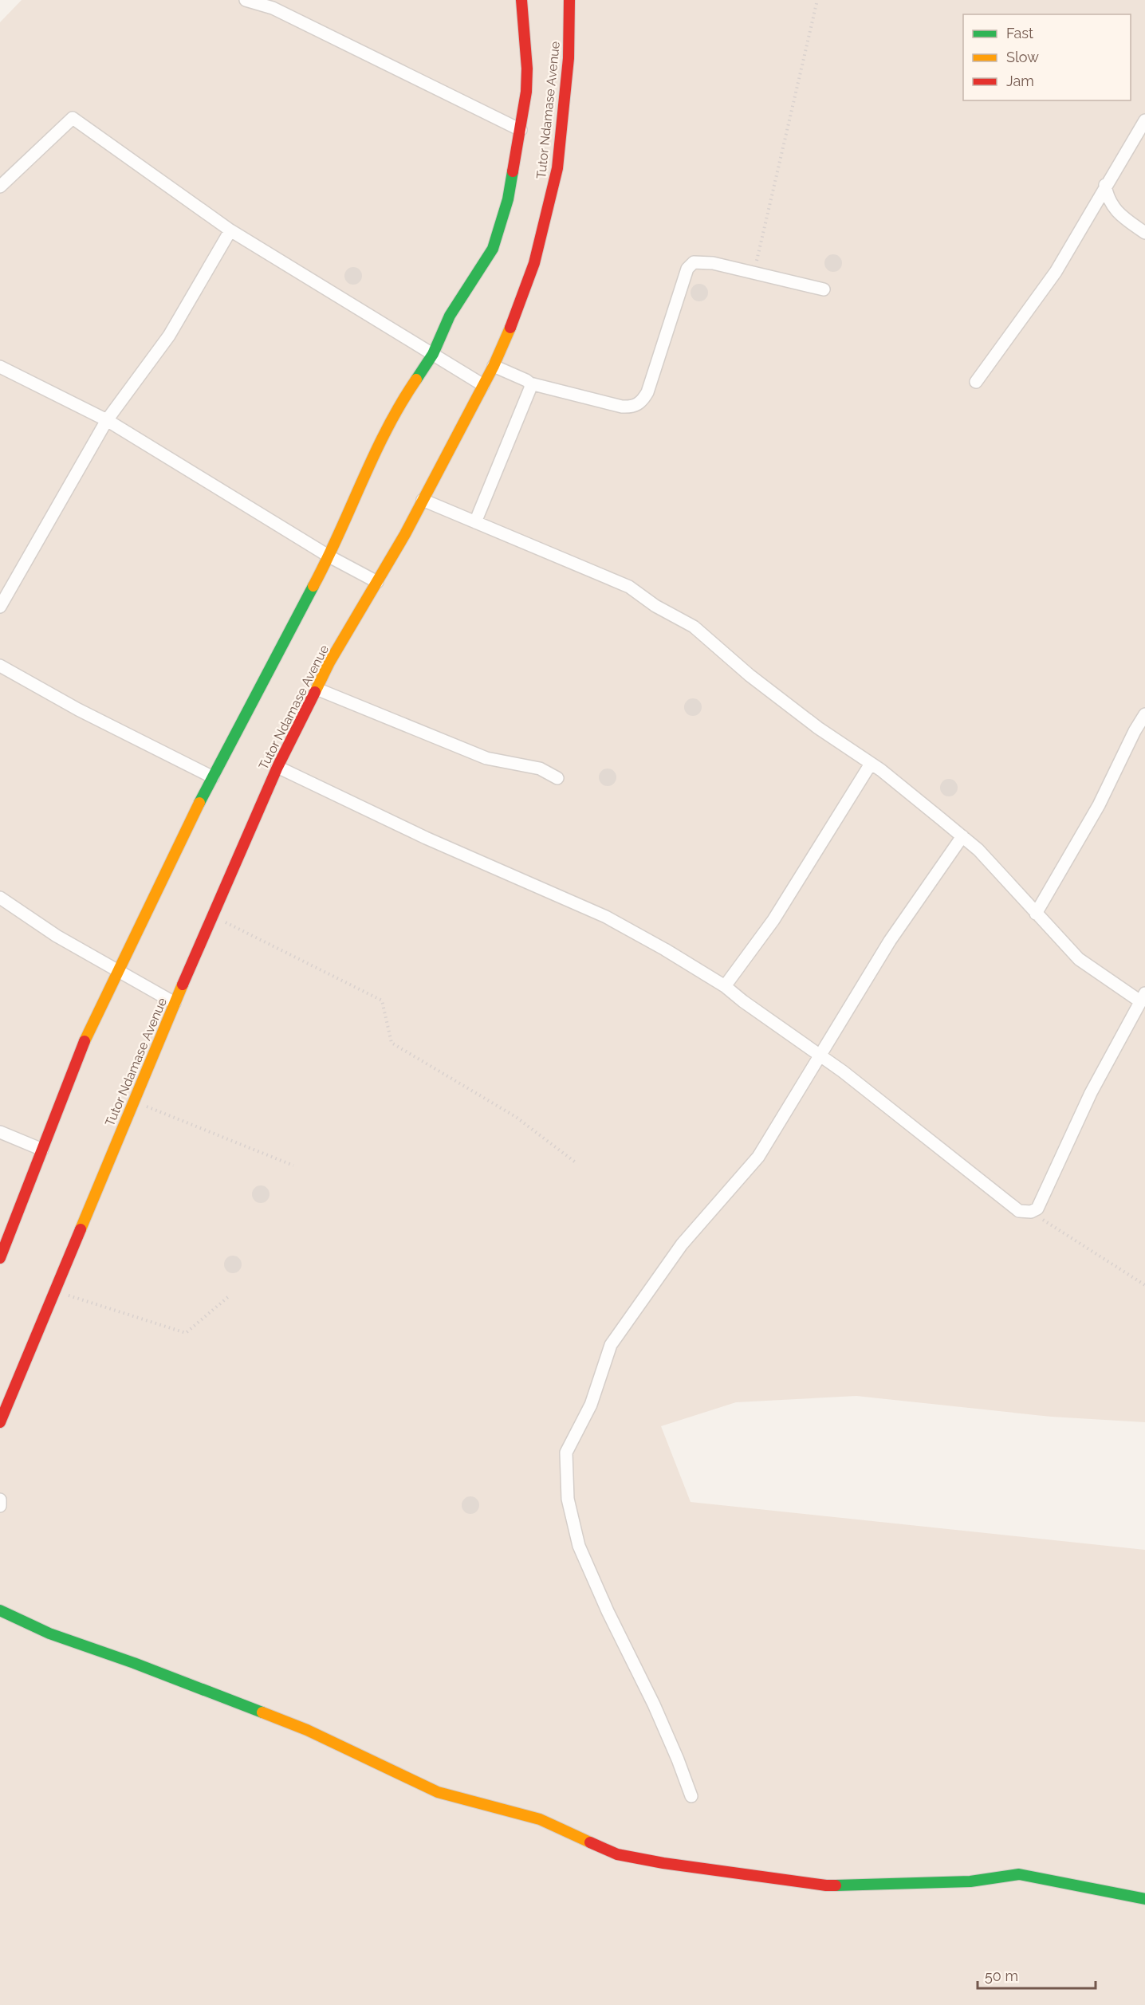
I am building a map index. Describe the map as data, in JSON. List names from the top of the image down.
{
  "streets": {
    "street": ["Tutor Ndamase Avenue"]
  },
  "legend": ["Fast", "Slow", "Jam"],
  "scale_bar": "50 m"
}
